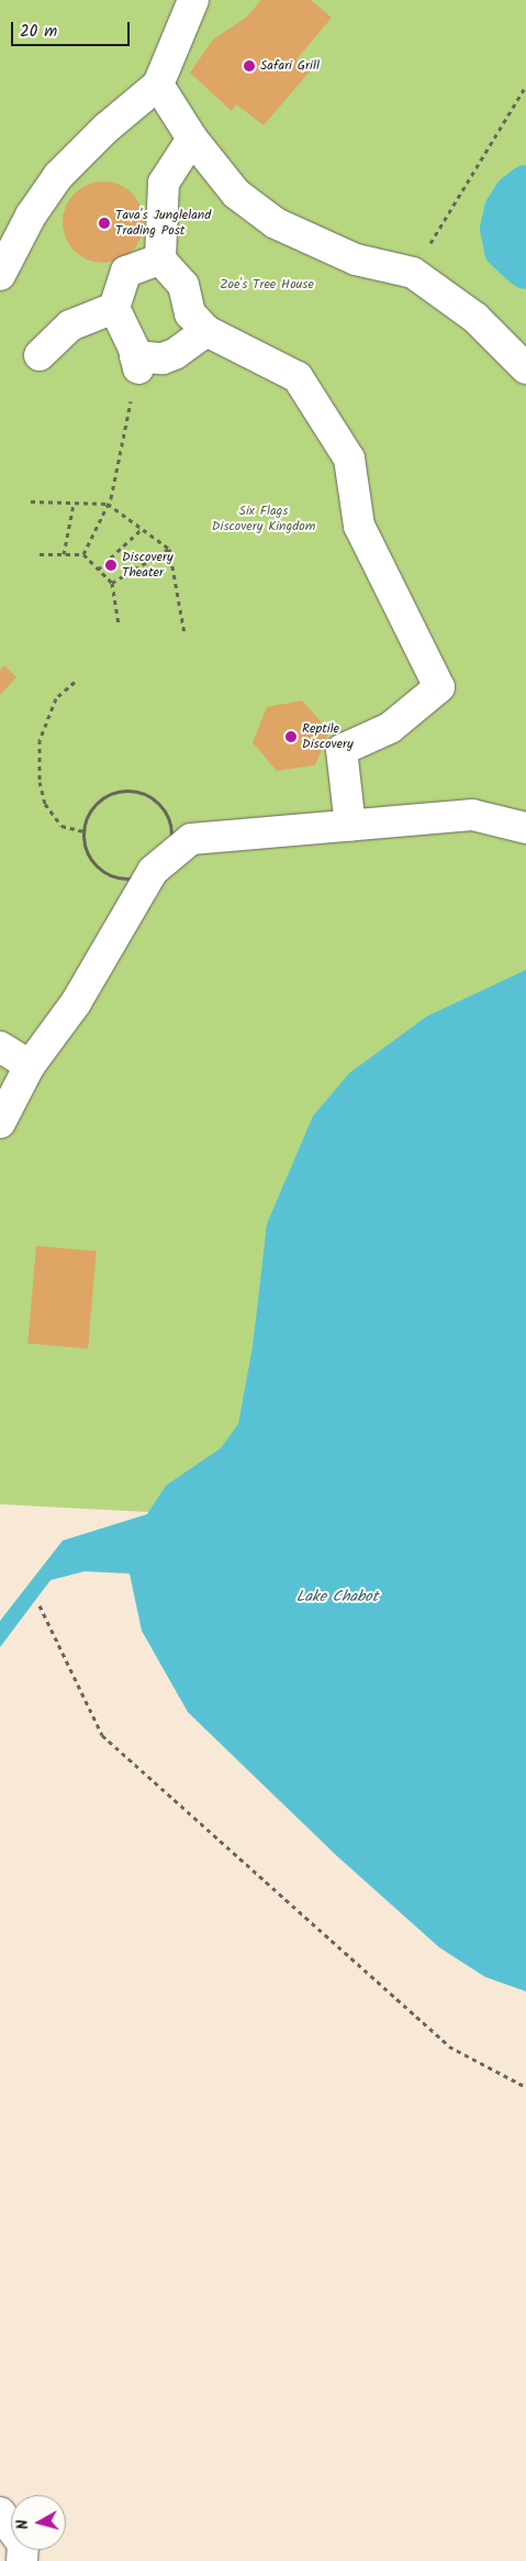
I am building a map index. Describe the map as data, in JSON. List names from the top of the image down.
{
  "water": ["Lake Chabot"],
  "parks": ["Zoe's Tree House", "Six Flags Discovery Kingdom"],
  "places": [
    "Safari Grill",
    "Tava's Jungleland Trading Post",
    "Discovery Theater",
    "Reptile Discovery"
  ],
  "scale_bar": "20 m",
  "north": "left"
}
